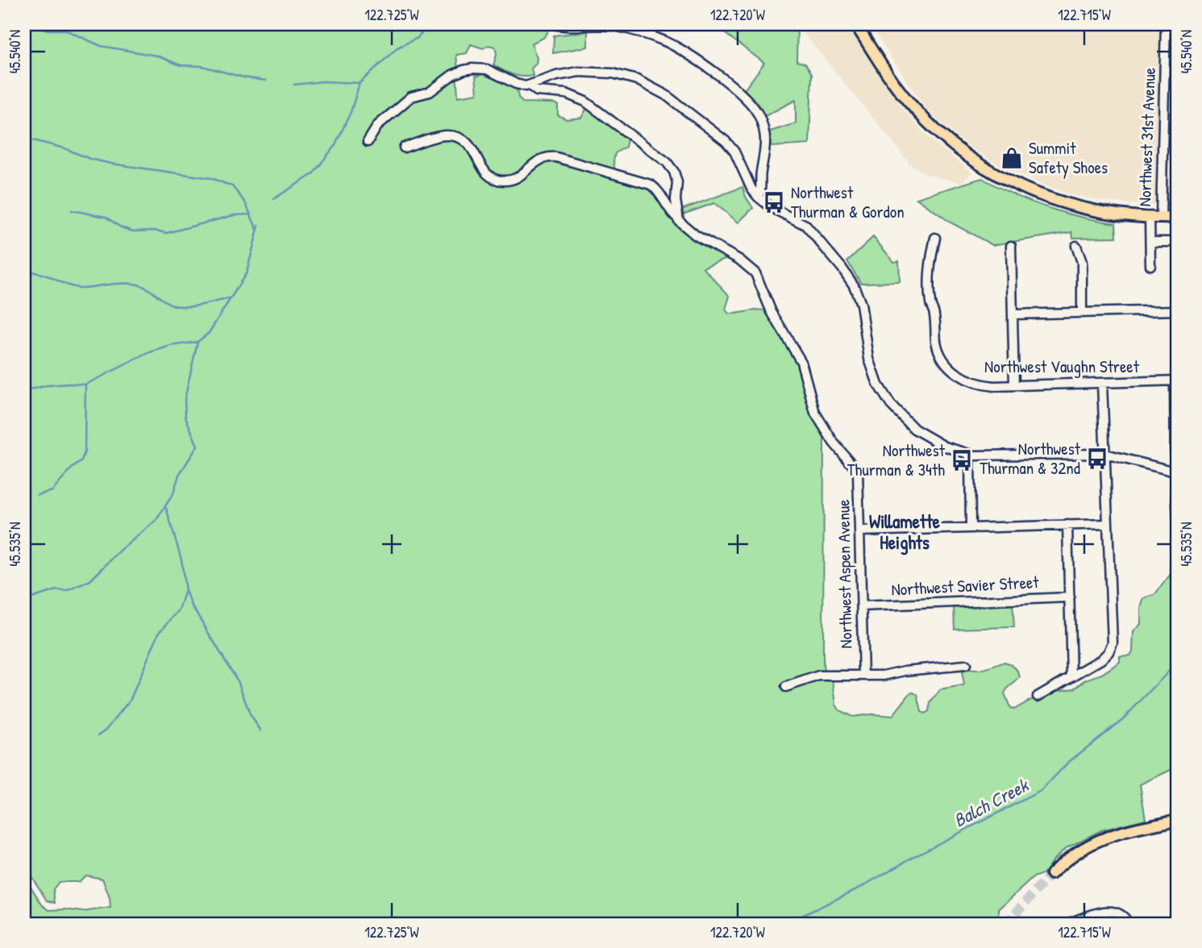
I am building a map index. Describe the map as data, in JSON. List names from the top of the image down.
{
  "streets": {
    "street": [
      "Northwest 31st Avenue",
      "Northwest Vaughn Street",
      "Northwest Aspen Avenue",
      "Northwest Savier Street"
    ]
  },
  "crossings": [
    ["Northwest Aspen Avenue", "Northwest Savier Street"]
  ],
  "districts": ["Willamette Heights"],
  "water": ["Balch Creek"],
  "places": {
    "shop": ["Summit Safety Shoes"],
    "bus stop": ["Northwest Thurman & Gordon", "Northwest Thurman & 32nd", "Northwest Thurman & 34th"]
  },
  "coordinates": [
    "122.725°W",
    "122.720°W",
    "122.715°W",
    "45.540°N",
    "45.535°N"
  ]
}
